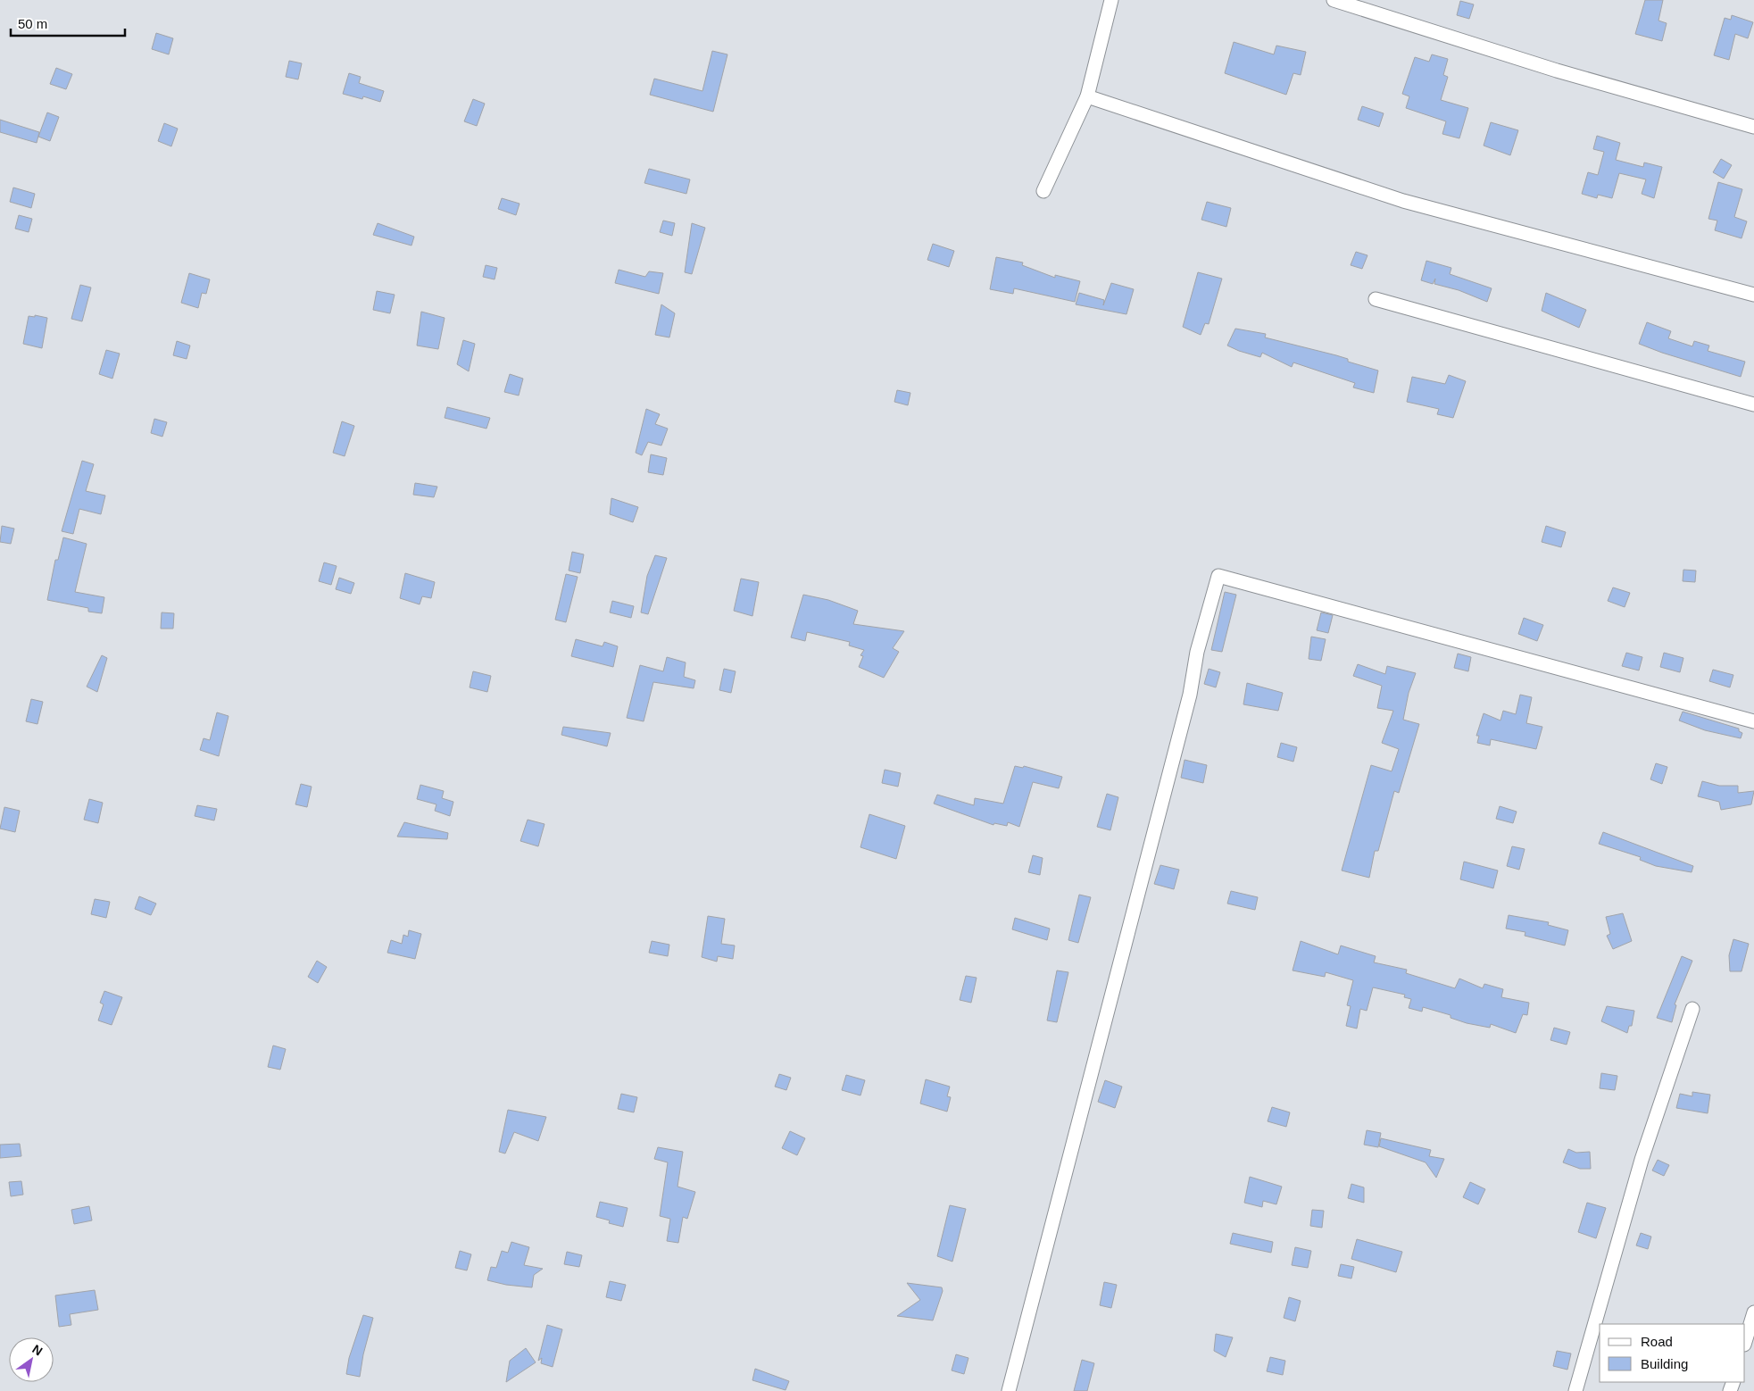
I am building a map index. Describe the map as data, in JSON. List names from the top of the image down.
{
  "legend": ["Road", "Building"],
  "scale_bar": "50 m",
  "north": "top right"
}
